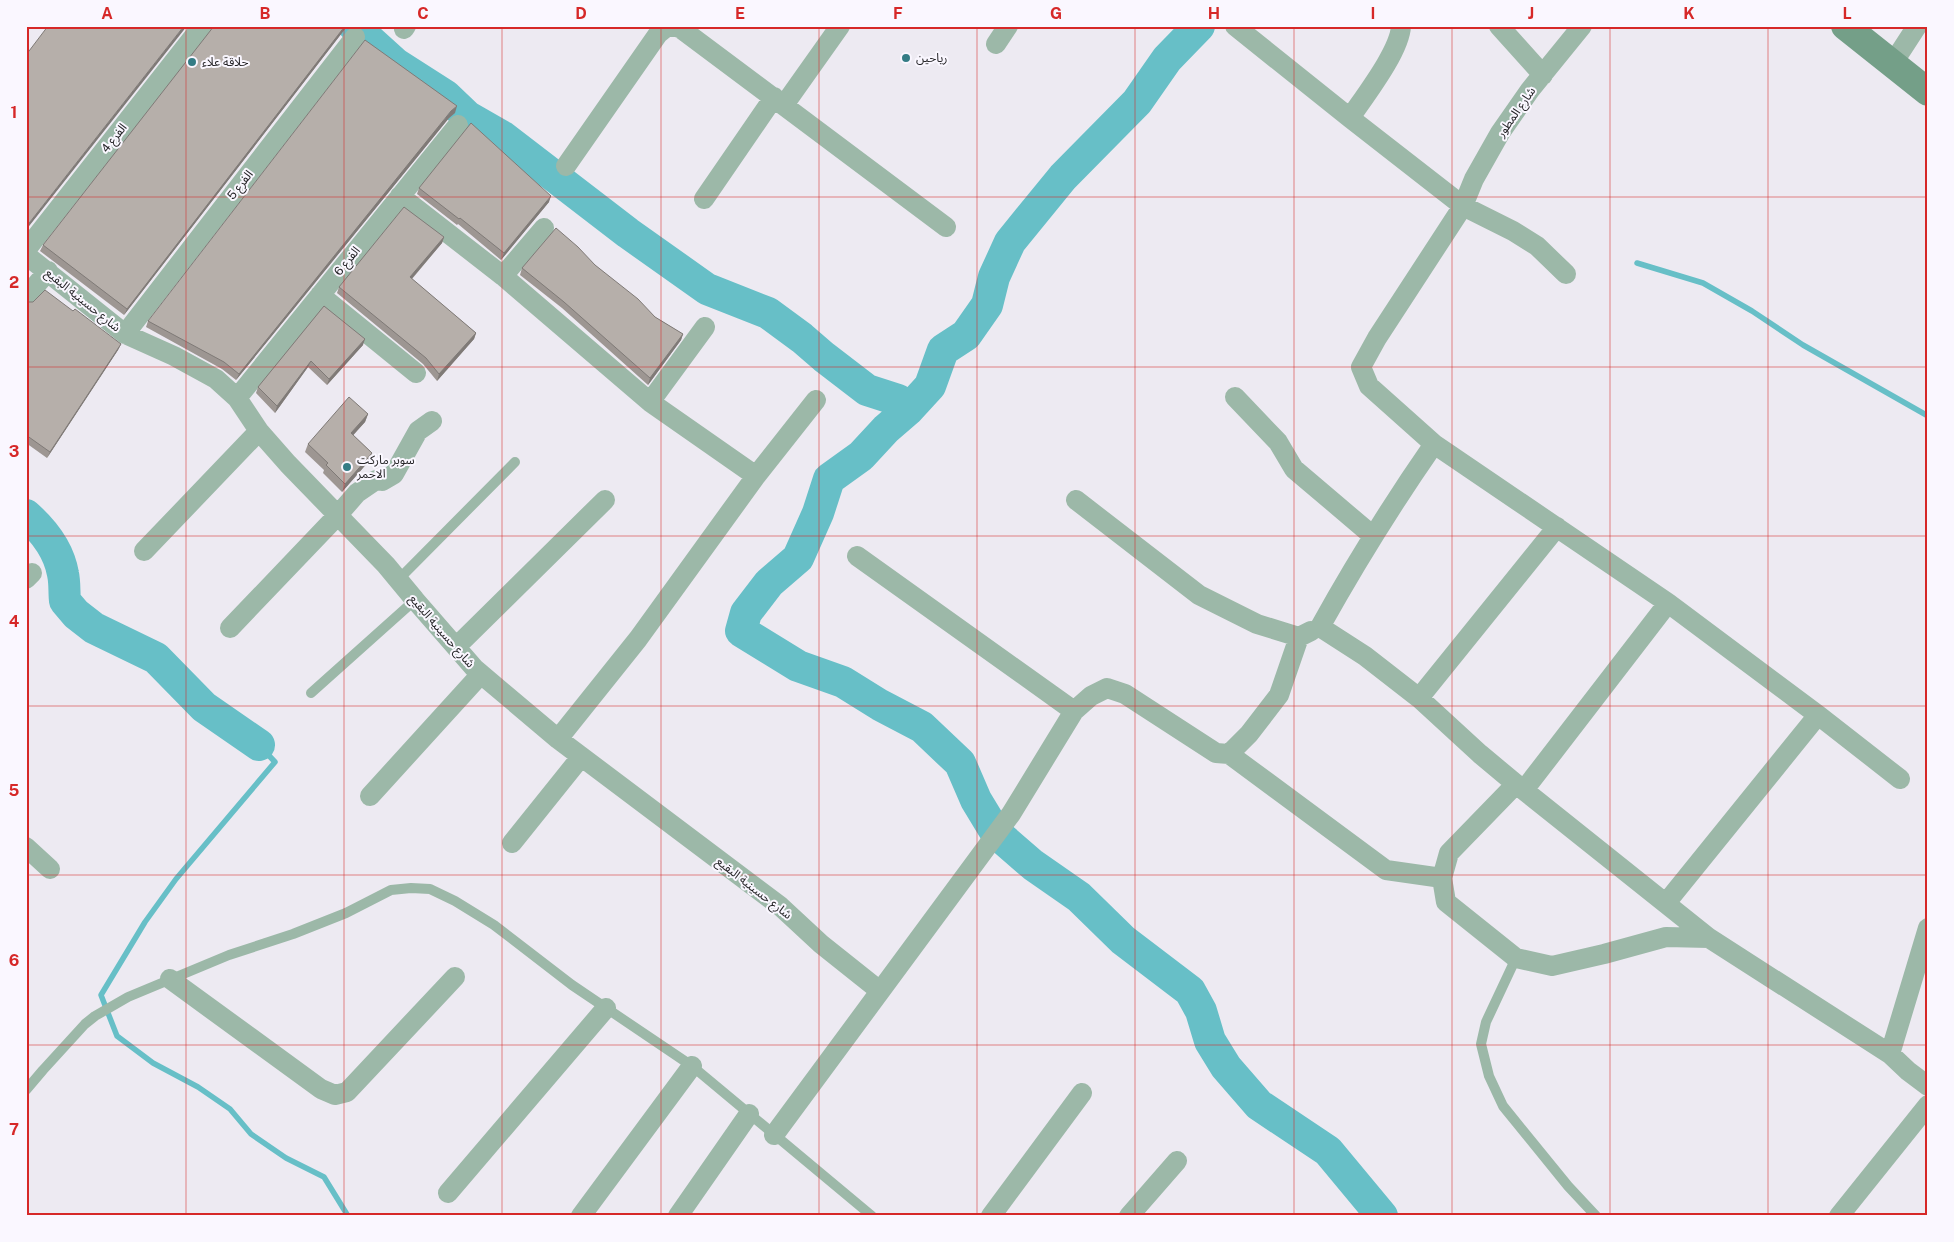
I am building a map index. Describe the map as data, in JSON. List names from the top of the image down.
{
  "streets": {
    "street": [
      "شارع المطور",
      "الفرع 4",
      "الفرع 5",
      "الفرع 6",
      "شارع حسينية البقيع"
    ]
  },
  "crossings": [
    ["الفرع 5", "شارع حسينية البقيع"],
    ["الفرع 6", "شارع حسينية البقيع"]
  ],
  "places": ["رياحين", "حلاقة علاء", "سوبر ماركت الاحمر"],
  "grid": {
    "columns": [
      "A",
      "B",
      "C",
      "D",
      "E",
      "F",
      "G",
      "H",
      "I",
      "J",
      "K",
      "L"
    ],
    "rows": [
      "1",
      "2",
      "3",
      "4",
      "5",
      "6",
      "7"
    ]
  }
}
